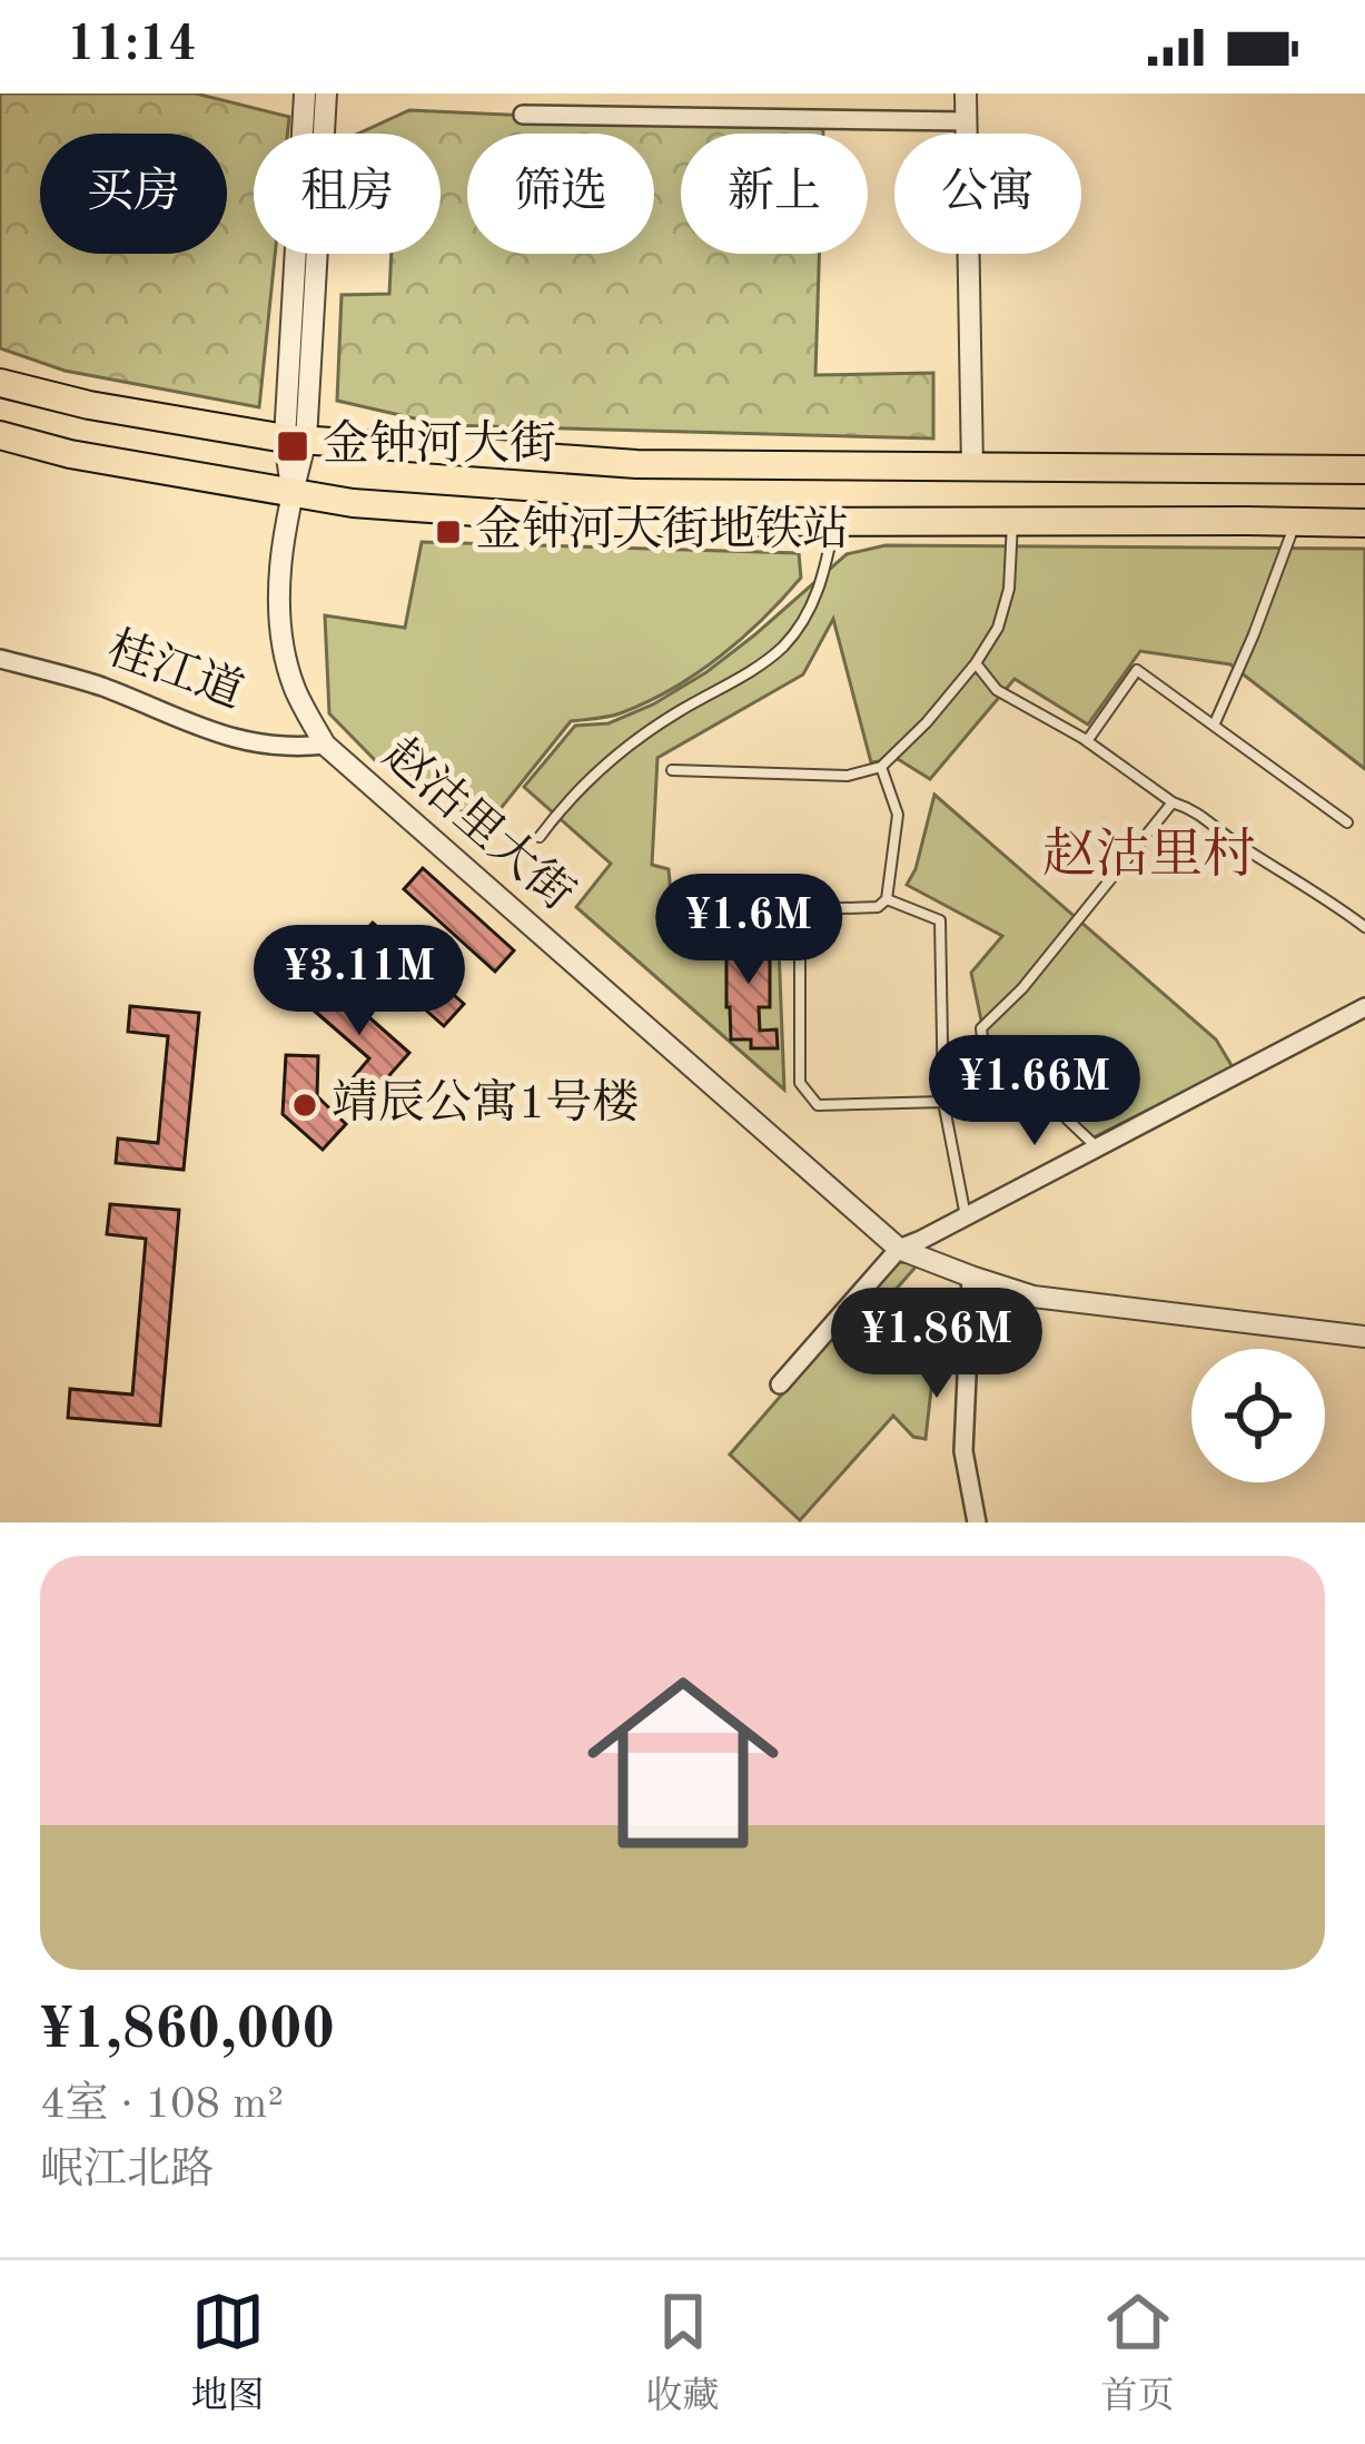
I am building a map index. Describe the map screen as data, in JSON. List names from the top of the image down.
{
  "streets": {
    "street": ["桂江道", "赵沽里大街"]
  },
  "crossings": [
    ["桂江道", "赵沽里大街"]
  ],
  "districts": ["赵沽里村"],
  "places": {
    "transit": ["金钟河大街", "金钟河大街地铁站"],
    "other": ["靖辰公寓1号楼"]
  },
  "page": {
    "status": "11:14",
    "chip": [
      "买房",
      "租房",
      "筛选",
      "新上",
      "公寓"
    ],
    "price": [
      "¥1.6M",
      "¥3.11M",
      "¥1.66M",
      "¥1.86M"
    ],
    "list": [
      {
        "name": "¥1,860,000",
        "note": "4室 · 108 m² · 岷江北路"
      }
    ],
    "tabs": ["地图", "收藏", "首页"]
  }
}
